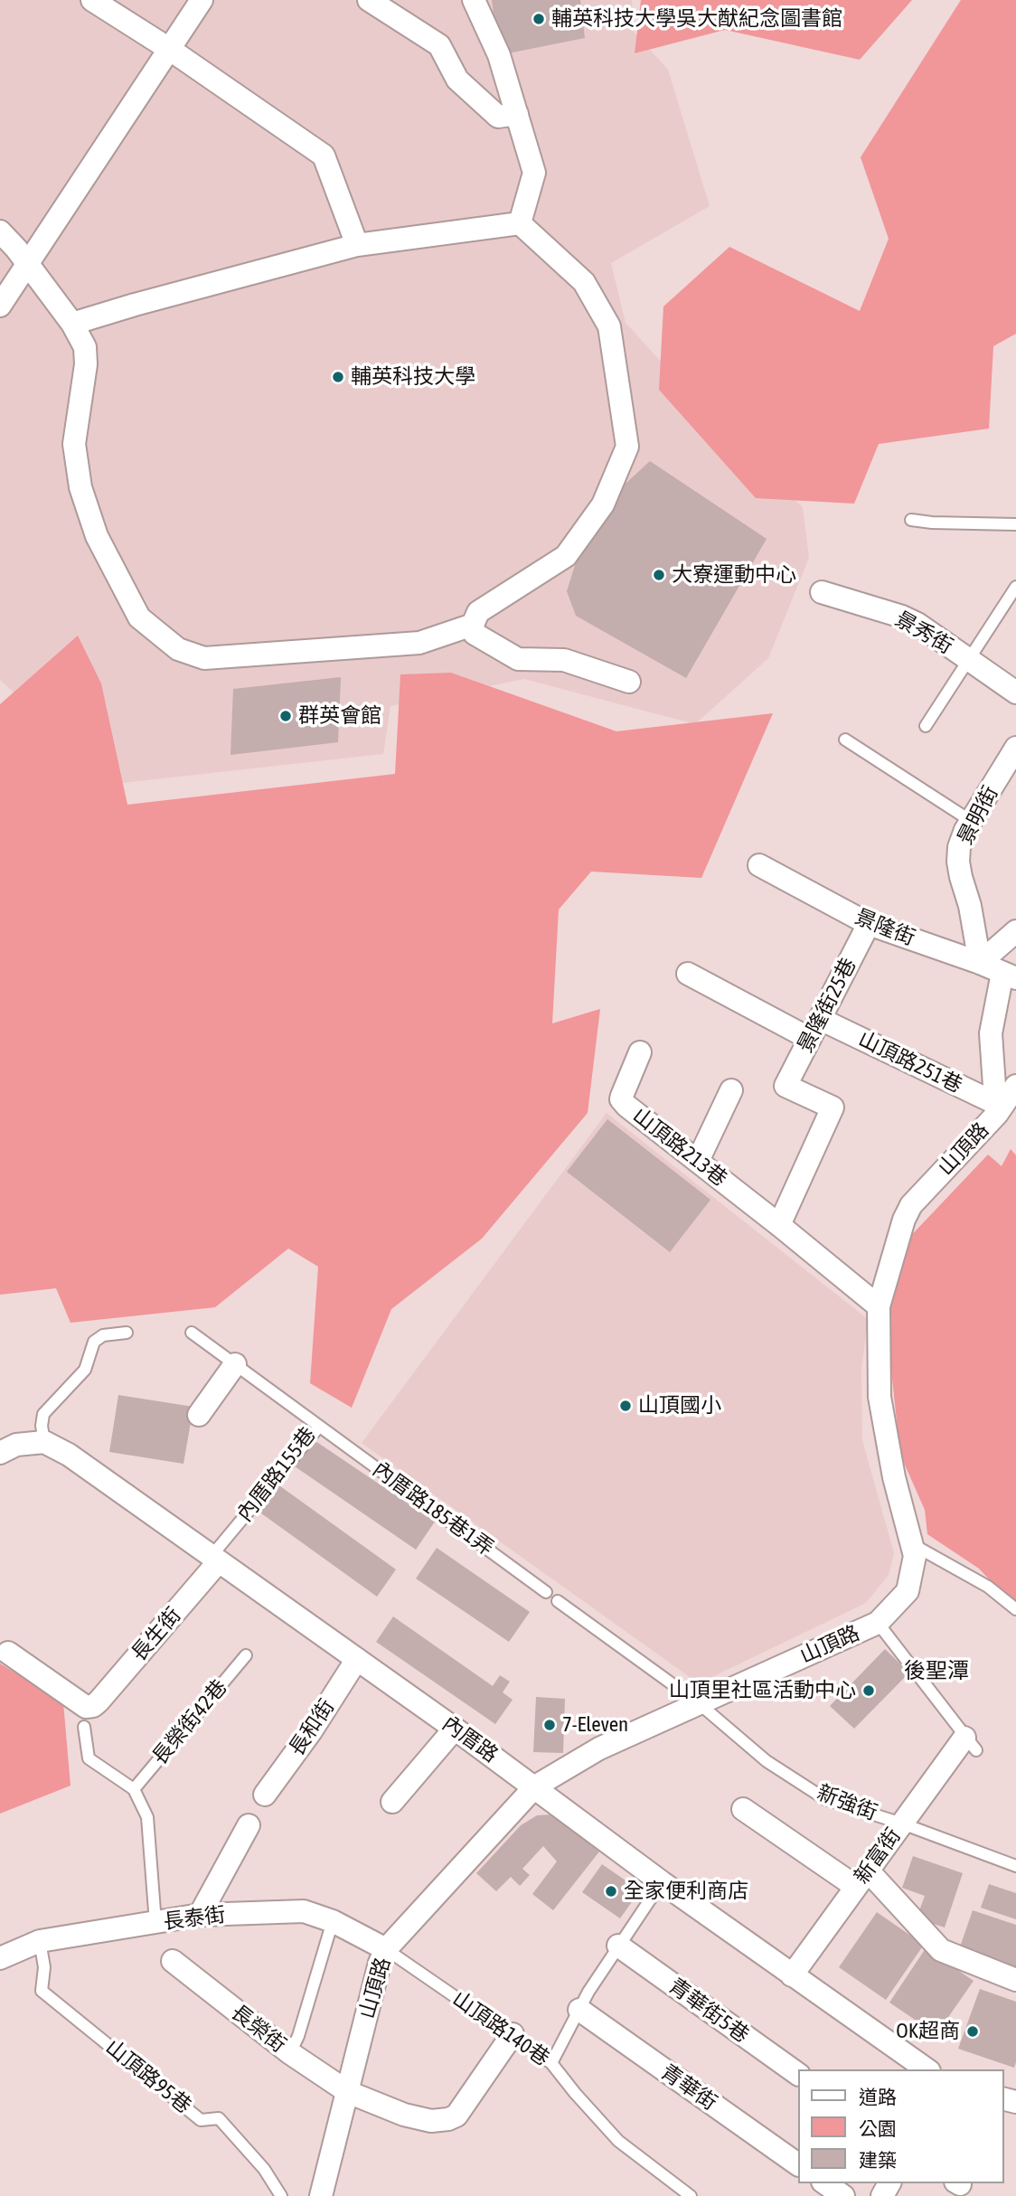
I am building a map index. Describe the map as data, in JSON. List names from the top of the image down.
{
  "streets": {
    "street": [
      "景秀街",
      "景明街",
      "景隆街",
      "景隆街25巷",
      "山頂路251巷",
      "山頂路213巷",
      "山頂路",
      "長生街",
      "長和街",
      "內厝路",
      "新富街",
      "長泰街",
      "青華街5巷",
      "長榮街",
      "青華街"
    ],
    "lane": [
      "內厝路155巷",
      "內厝路185巷1弄",
      "長榮街42巷",
      "新強街",
      "山頂路140巷",
      "山頂路95巷"
    ]
  },
  "crossings": [
    ["景明街", "景隆街"],
    ["景隆街", "景隆街25巷"],
    ["景隆街25巷", "山頂路251巷"],
    ["景隆街25巷", "山頂路213巷"],
    ["山頂路251巷", "山頂路"],
    ["山頂路213巷", "山頂路"],
    ["山頂路", "內厝路"],
    ["山頂路", "新強街"],
    ["山頂路", "長泰街"],
    ["山頂路", "長榮街"],
    ["山頂路", "山頂路140巷"],
    ["內厝路155巷", "內厝路185巷1弄"],
    ["內厝路155巷", "長生街"],
    ["內厝路155巷", "內厝路"],
    ["長生街", "內厝路"],
    ["長和街", "內厝路"],
    ["內厝路", "新富街"],
    ["新強街", "新富街"],
    ["長泰街", "山頂路140巷"],
    ["長泰街", "山頂路95巷"],
    ["長榮街", "山頂路140巷"]
  ],
  "districts": ["後聖潭"],
  "places": [
    "輔英科技大學吳大猷紀念圖書館",
    "輔英科技大學",
    "大寮運動中心",
    "群英會館",
    "山頂國小",
    "山頂里社區活動中心",
    "7-Eleven",
    "全家便利商店",
    "OK超商"
  ],
  "legend": ["道路", "公園", "建築"]
}
